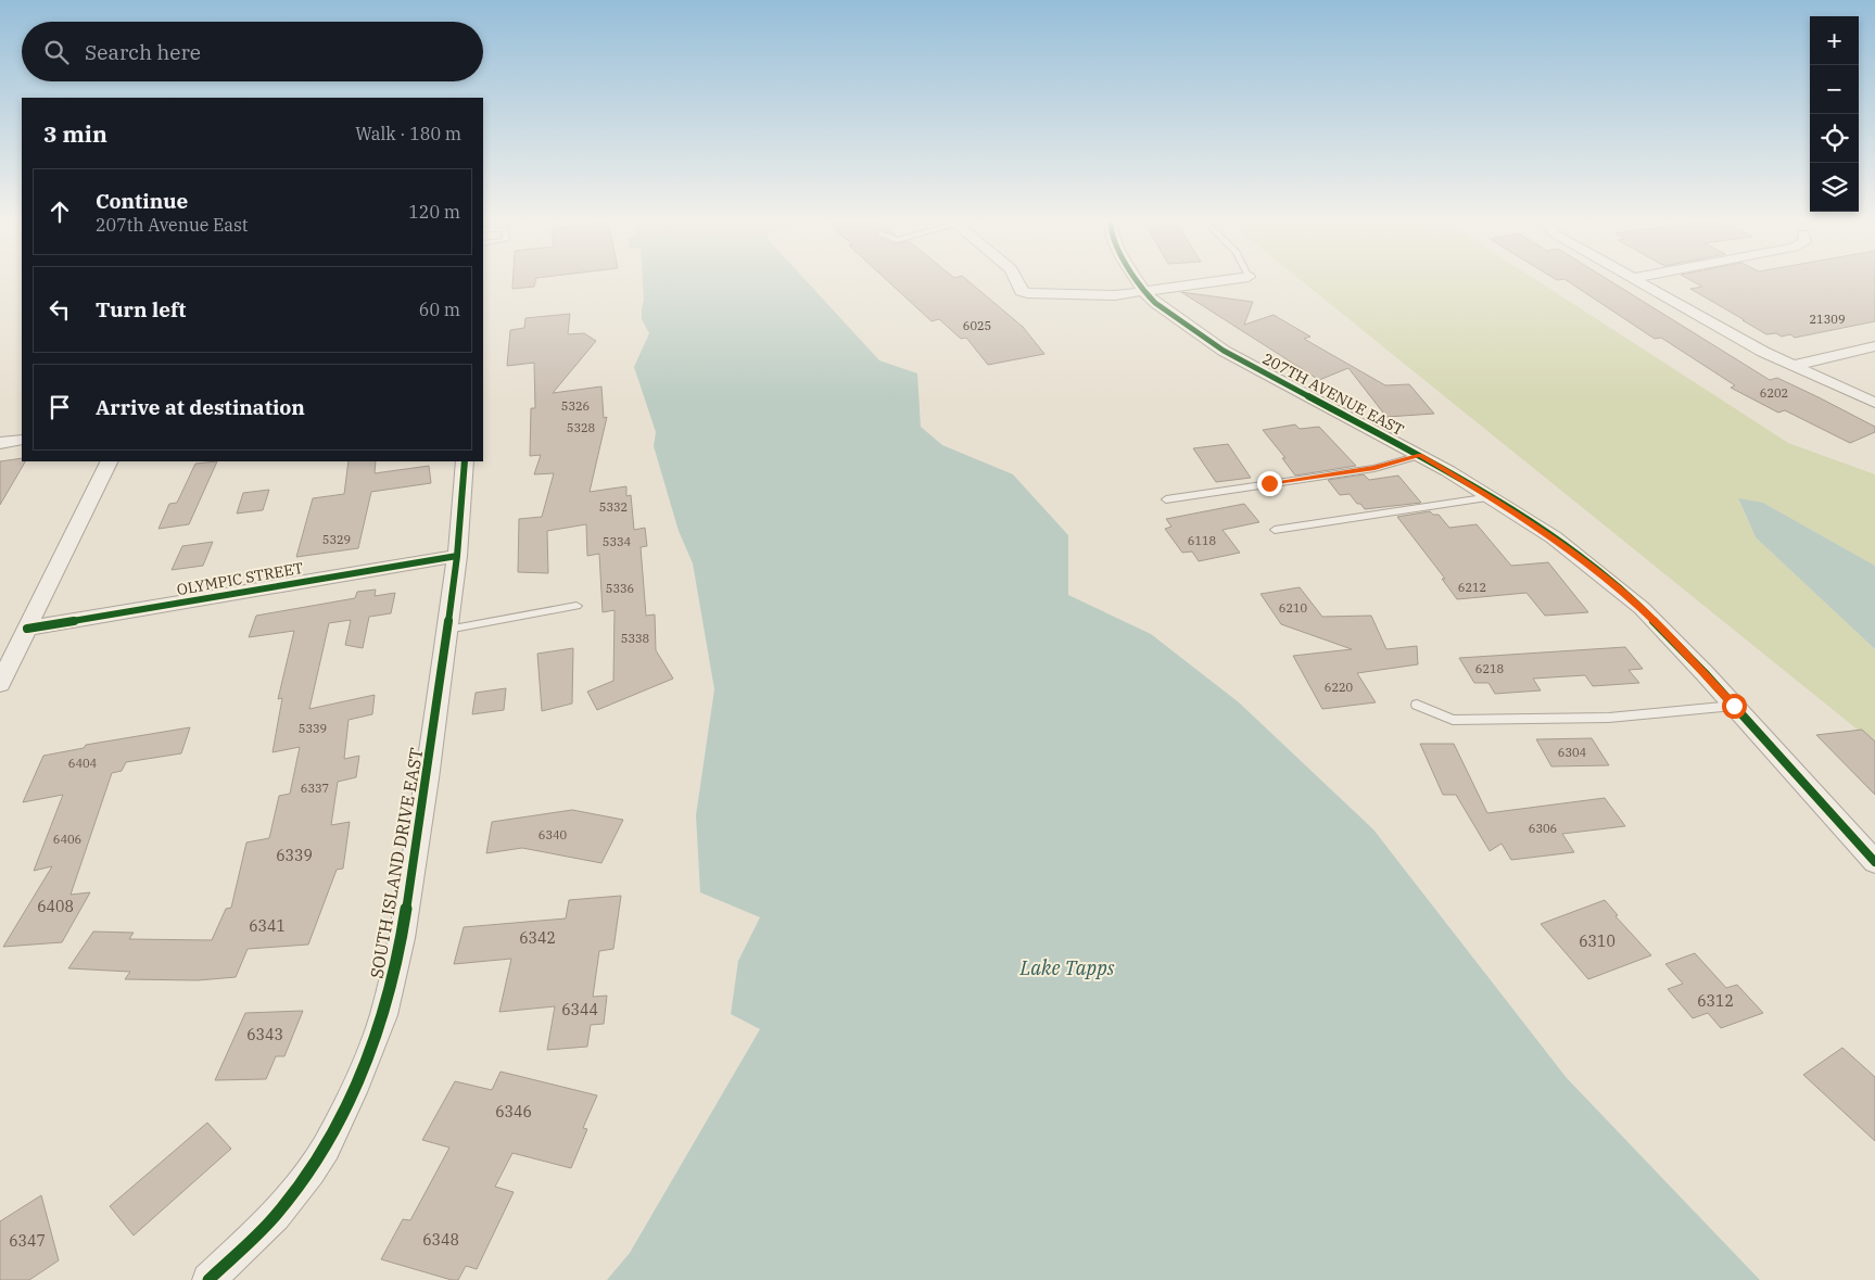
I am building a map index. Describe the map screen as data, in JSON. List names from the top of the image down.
{
  "streets": {
    "street": ["207TH AVENUE EAST", "OLYMPIC STREET", "SOUTH ISLAND DRIVE EAST"]
  },
  "crossings": [
    ["OLYMPIC STREET", "SOUTH ISLAND DRIVE EAST"]
  ],
  "water": ["Lake Tapps"],
  "house_numbers": [
    "21309",
    "6025",
    "6202",
    "5326",
    "5328",
    "5332",
    "5329",
    "6118",
    "5334",
    "6212",
    "5336",
    "6210",
    "5338",
    "6218",
    "6220",
    "5339",
    "6304",
    "6404",
    "6337",
    "6306",
    "6340",
    "6406",
    "6339",
    "6408",
    "6341",
    "6342",
    "6310",
    "6312",
    "6344",
    "6343",
    "6346",
    "6348",
    "6347"
  ],
  "page": {
    "map_buttons": ["+", "−"],
    "search": "Search here",
    "heading": ["3 min", "Walk · 180 m"],
    "list": [
      ["Continue", "207th Avenue East", "120 m"],
      ["Turn left", "60 m"],
      "Arrive at destination"
    ]
  }
}
